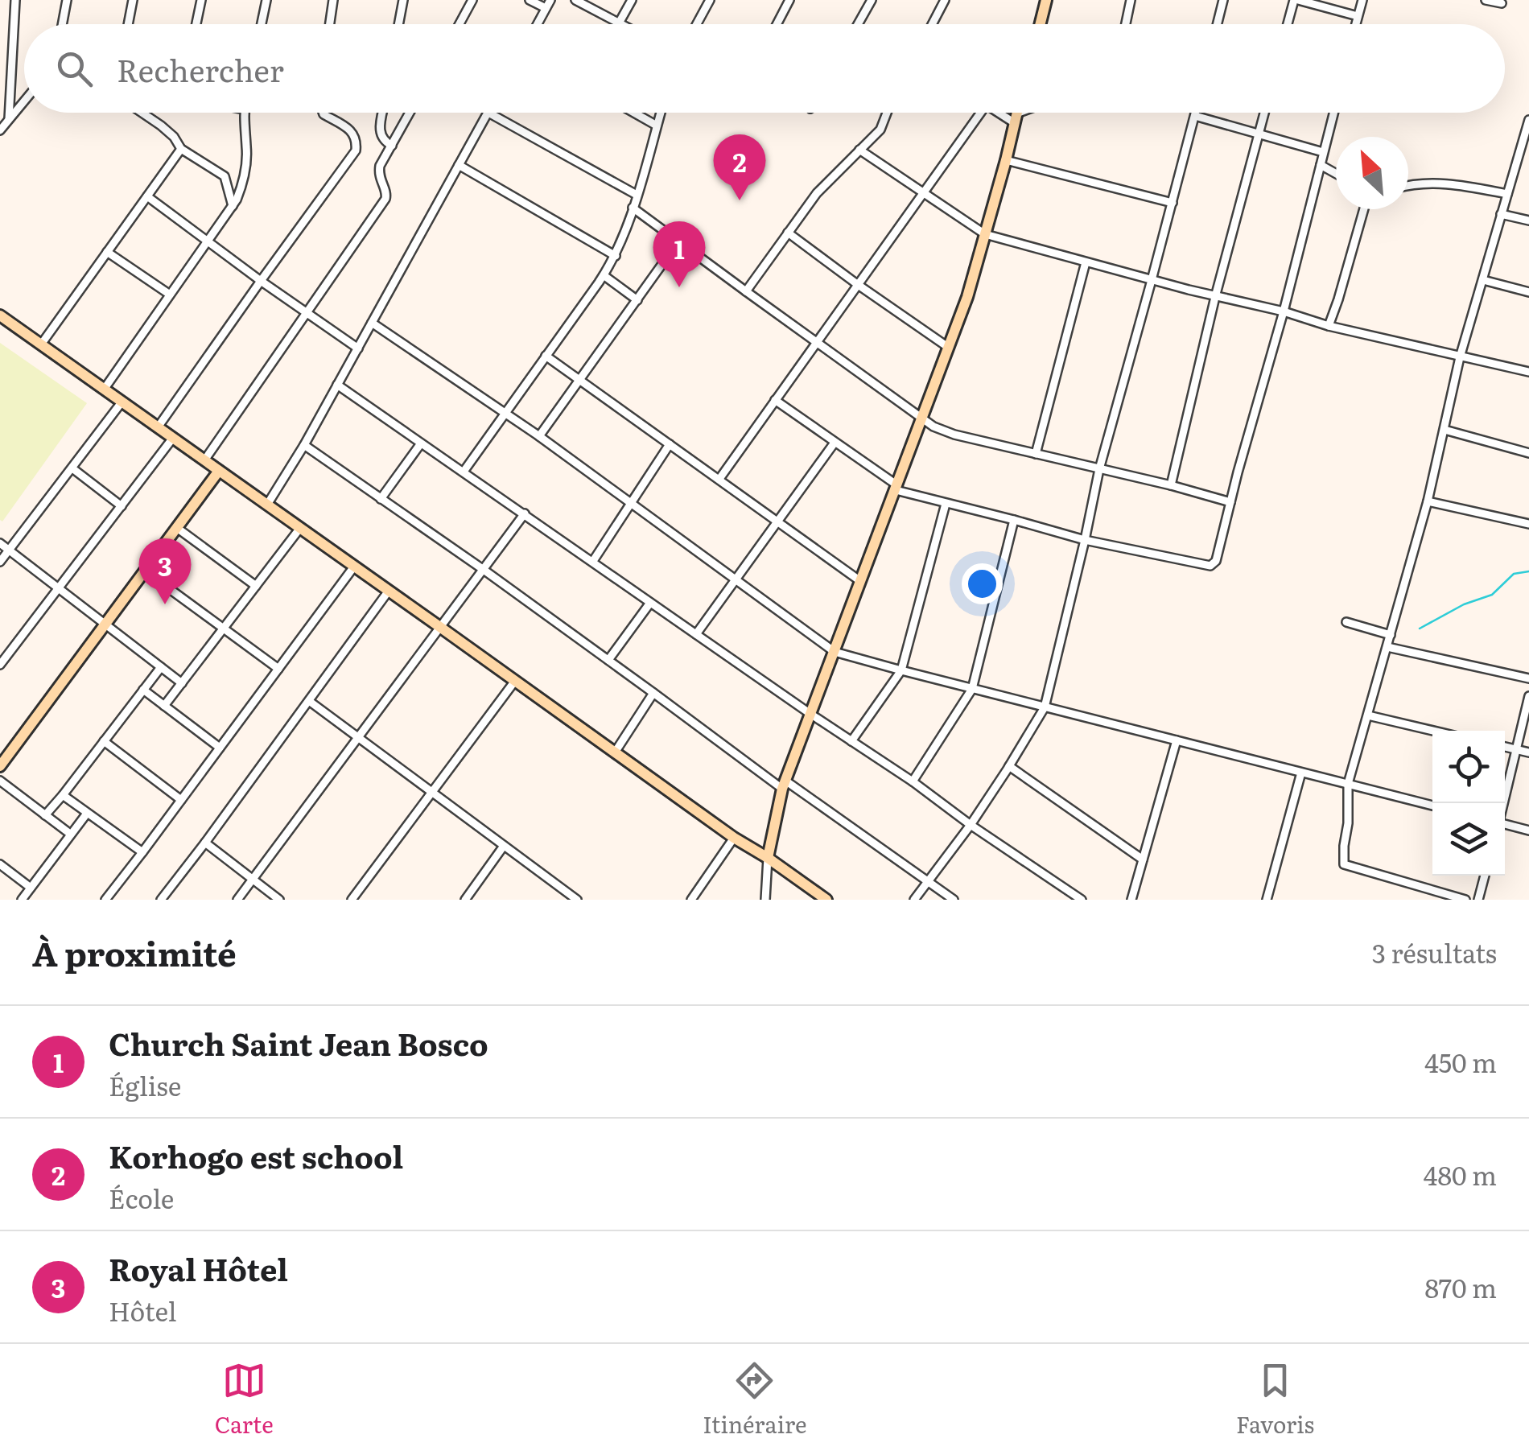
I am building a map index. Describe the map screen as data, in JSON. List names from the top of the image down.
{
  "north": "top left",
  "page": {
    "search": "Rechercher",
    "pins": ["2", "1", "3"],
    "heading": ["À proximité", "3 résultats"],
    "list": [
      {
        "mark": "1",
        "name": "Church Saint Jean Bosco",
        "note": "Église",
        "value": "450 m"
      },
      {
        "mark": "2",
        "name": "Korhogo est school",
        "note": "École",
        "value": "480 m"
      },
      {
        "mark": "3",
        "name": "Royal Hôtel",
        "note": "Hôtel",
        "value": "870 m"
      }
    ],
    "nav": ["Carte", "Itinéraire", "Favoris"]
  }
}
